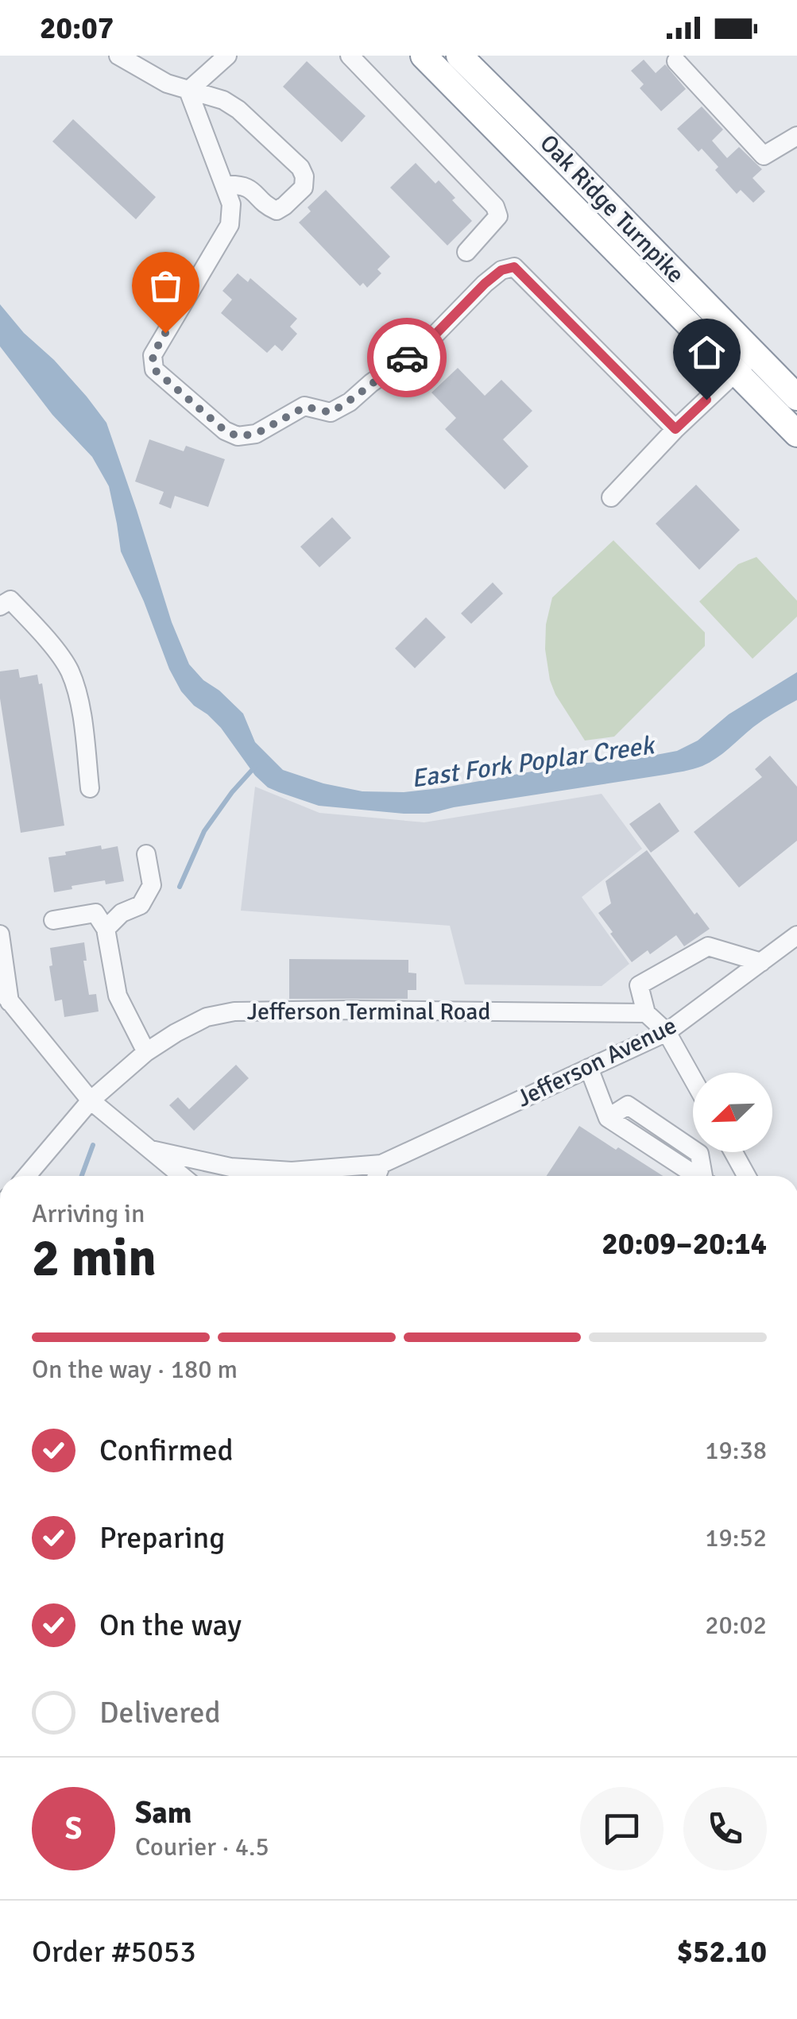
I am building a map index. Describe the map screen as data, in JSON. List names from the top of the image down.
{
  "streets": {
    "highway": ["Oak Ridge Turnpike"],
    "street": ["Jefferson Terminal Road", "Jefferson Avenue"]
  },
  "water": ["East Fork Poplar Creek"],
  "north": "bottom left",
  "page": {
    "status": "20:07",
    "heading": ["2 min", "Arriving in", "20:09–20:14"],
    "panel": [
      "Sam",
      "Courier · 4.5",
      "Order #5053",
      "$52.10"
    ],
    "bar": "On the way · 180 m",
    "list": [
      ["Confirmed", "19:38"],
      ["Preparing", "19:52"],
      ["On the way", "20:02"],
      "Delivered"
    ],
    "round": "S"
  }
}
